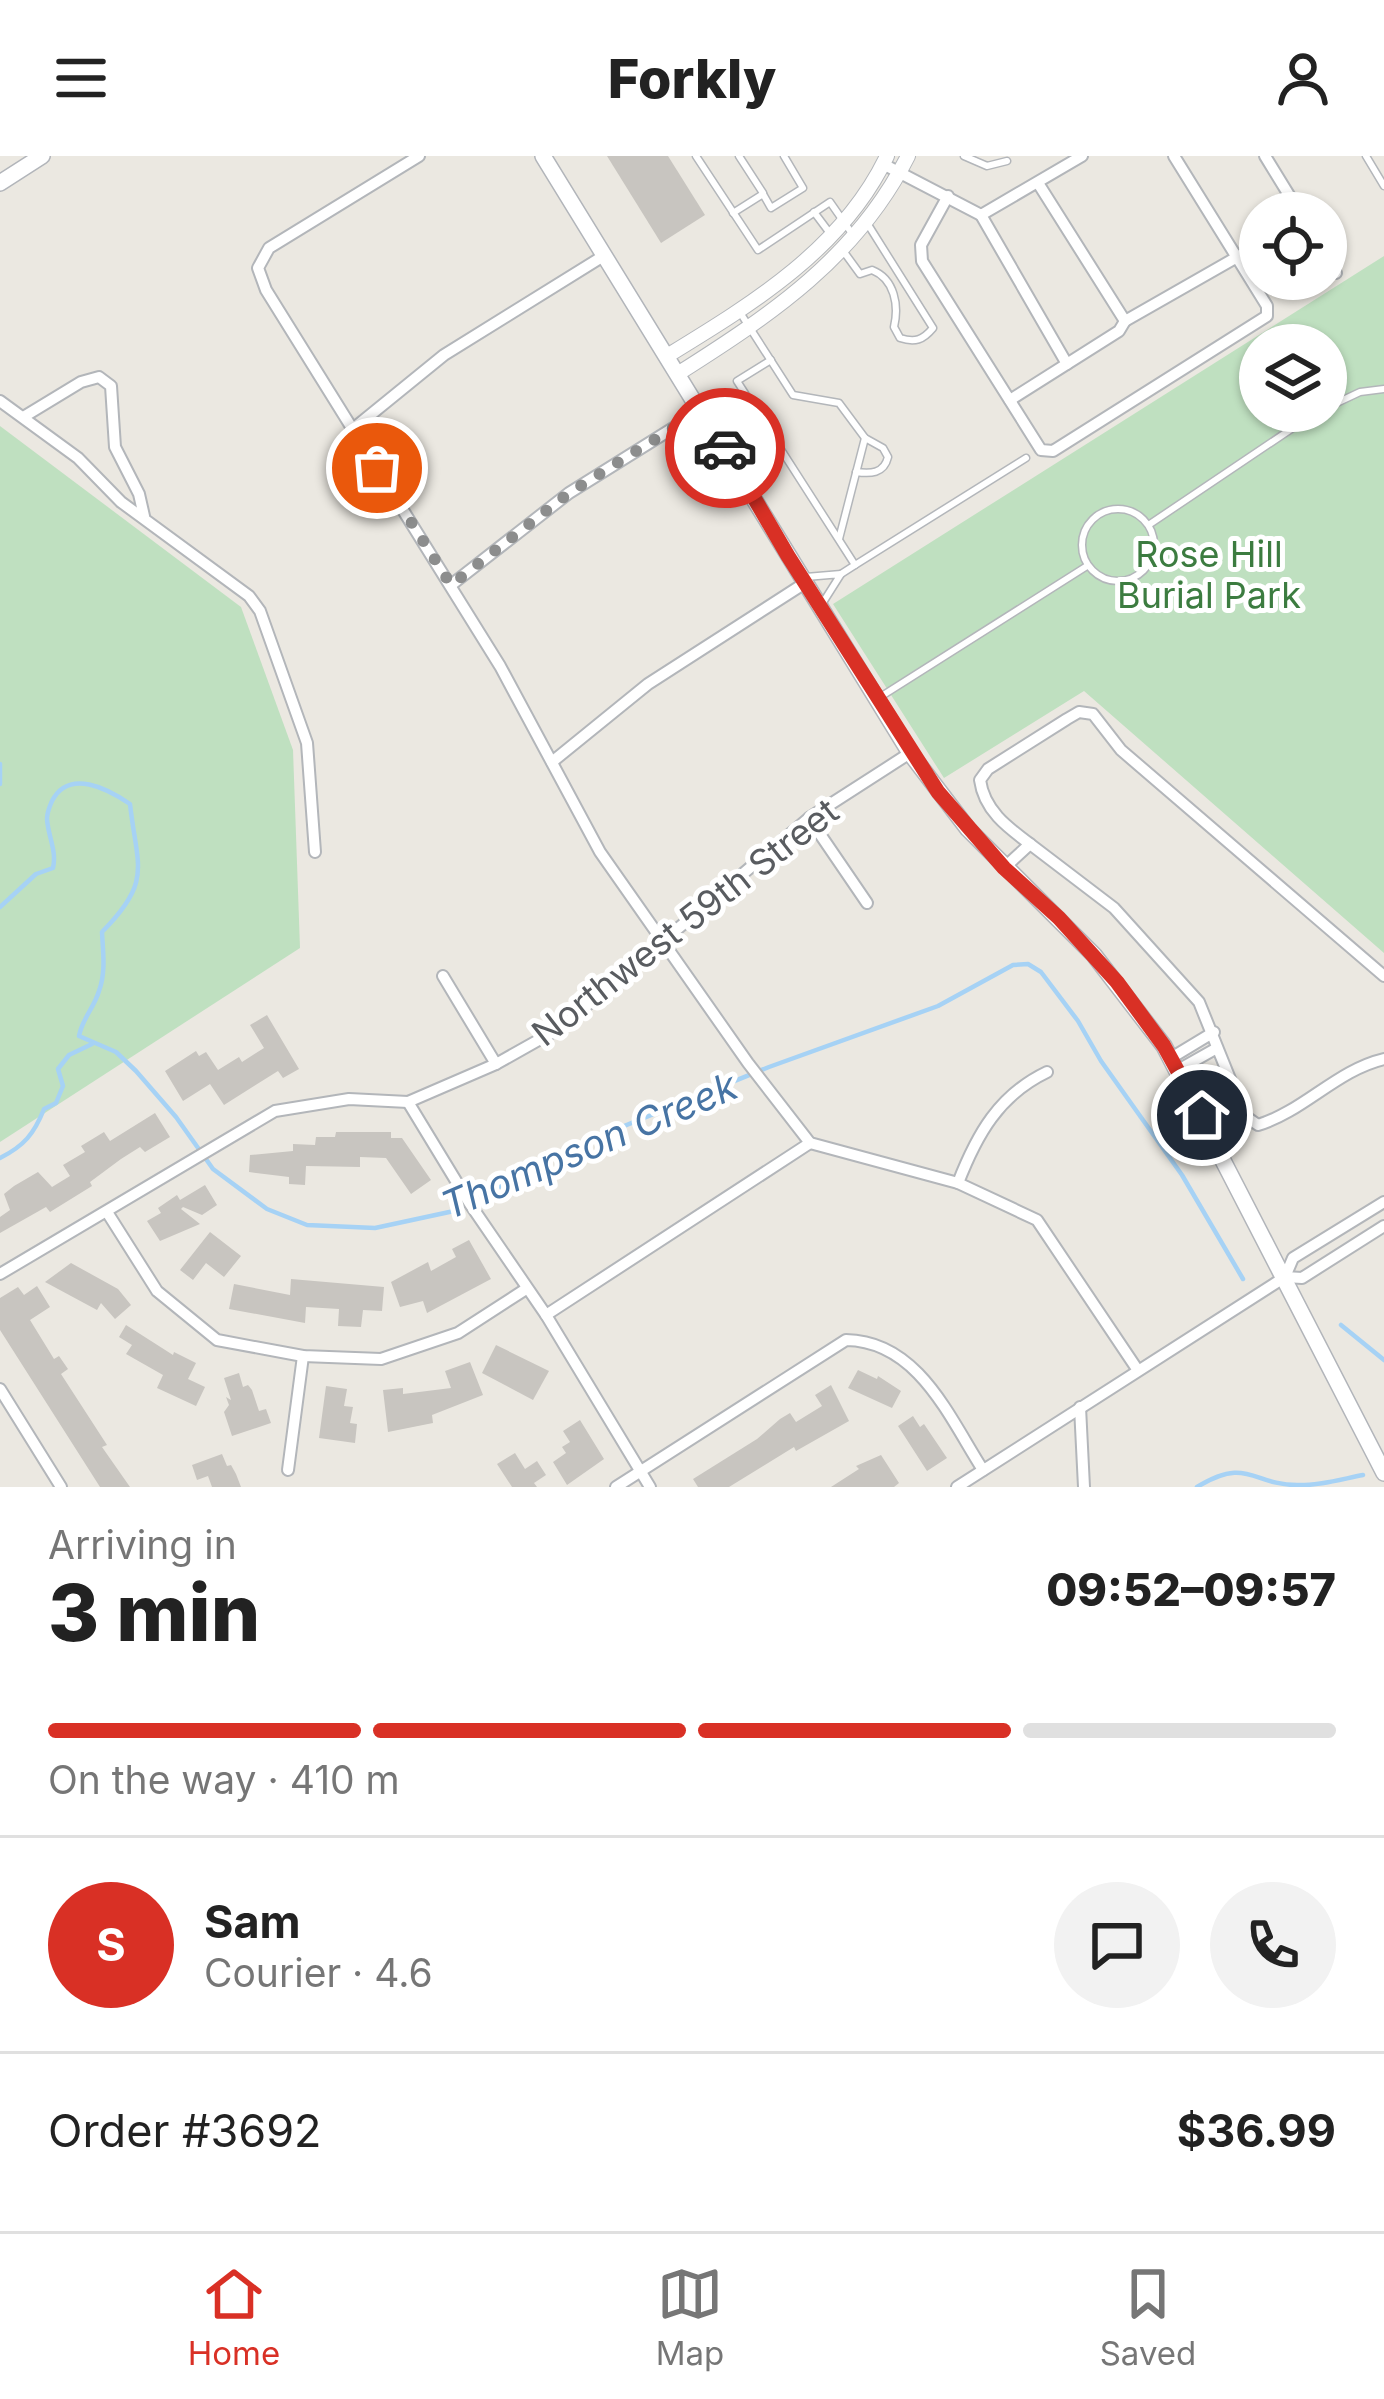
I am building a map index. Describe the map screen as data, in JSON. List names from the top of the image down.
{
  "streets": {
    "street": ["Northwest 59th Street"]
  },
  "water": ["Thompson Creek"],
  "parks": ["Rose Hill Burial Park"],
  "page": {
    "header": "Forkly",
    "heading": ["3 min", "Arriving in", "09:52–09:57"],
    "panel": [
      "Sam",
      "Courier · 4.6",
      "Order #3692",
      "$36.99"
    ],
    "bar": "On the way · 410 m",
    "round": "S",
    "tabs": ["Home", "Map", "Saved"]
  }
}
